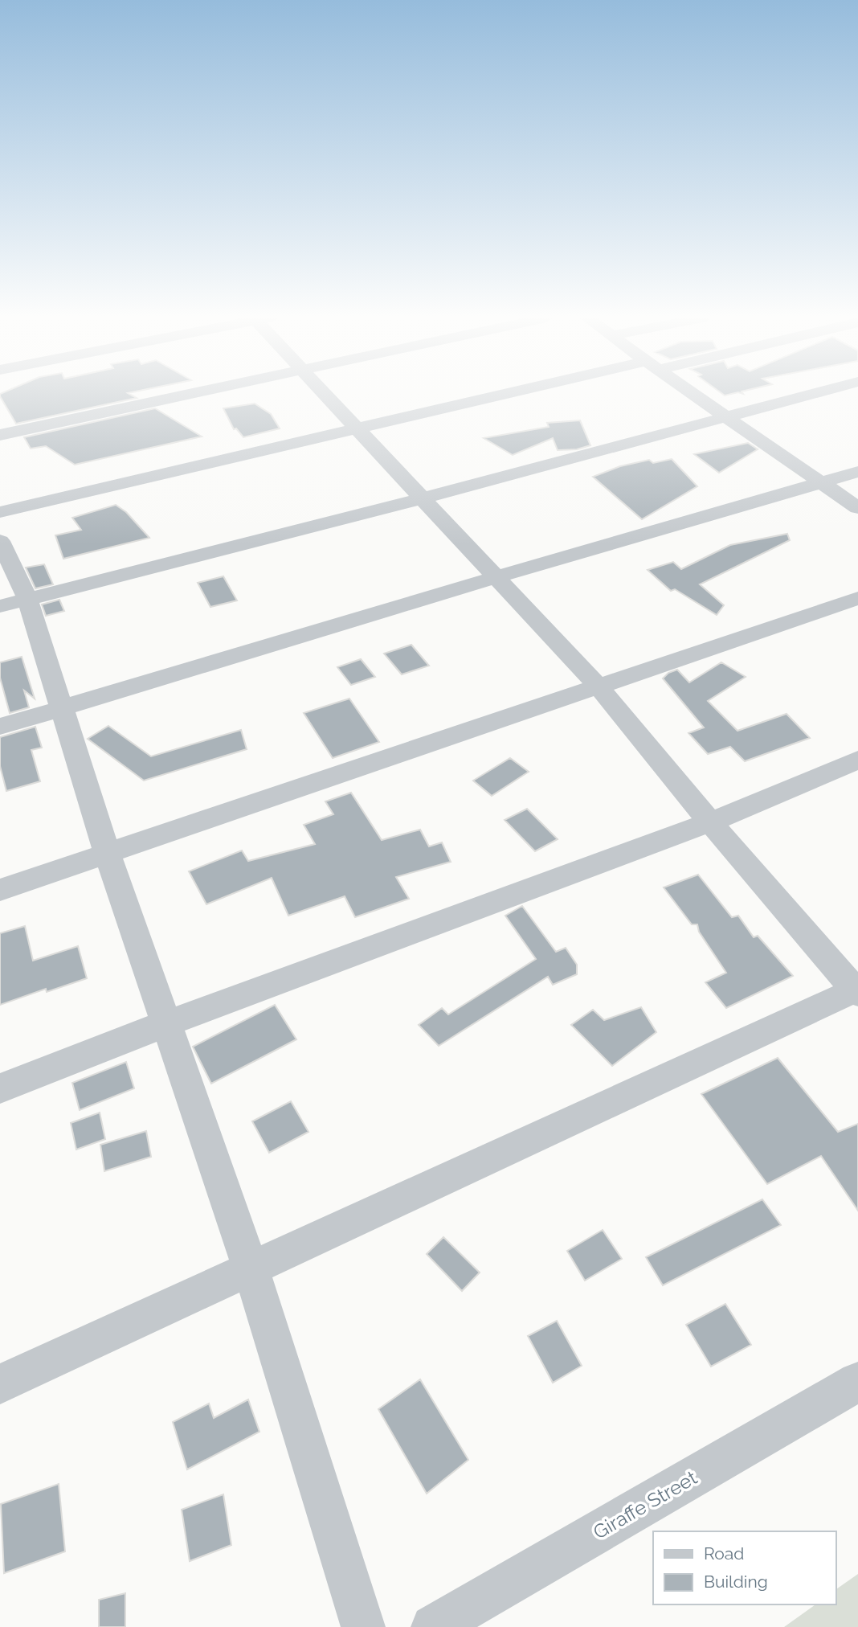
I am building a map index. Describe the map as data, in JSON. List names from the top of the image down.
{
  "streets": {
    "street": ["Giraffe Street"]
  },
  "legend": ["Road", "Building"]
}
